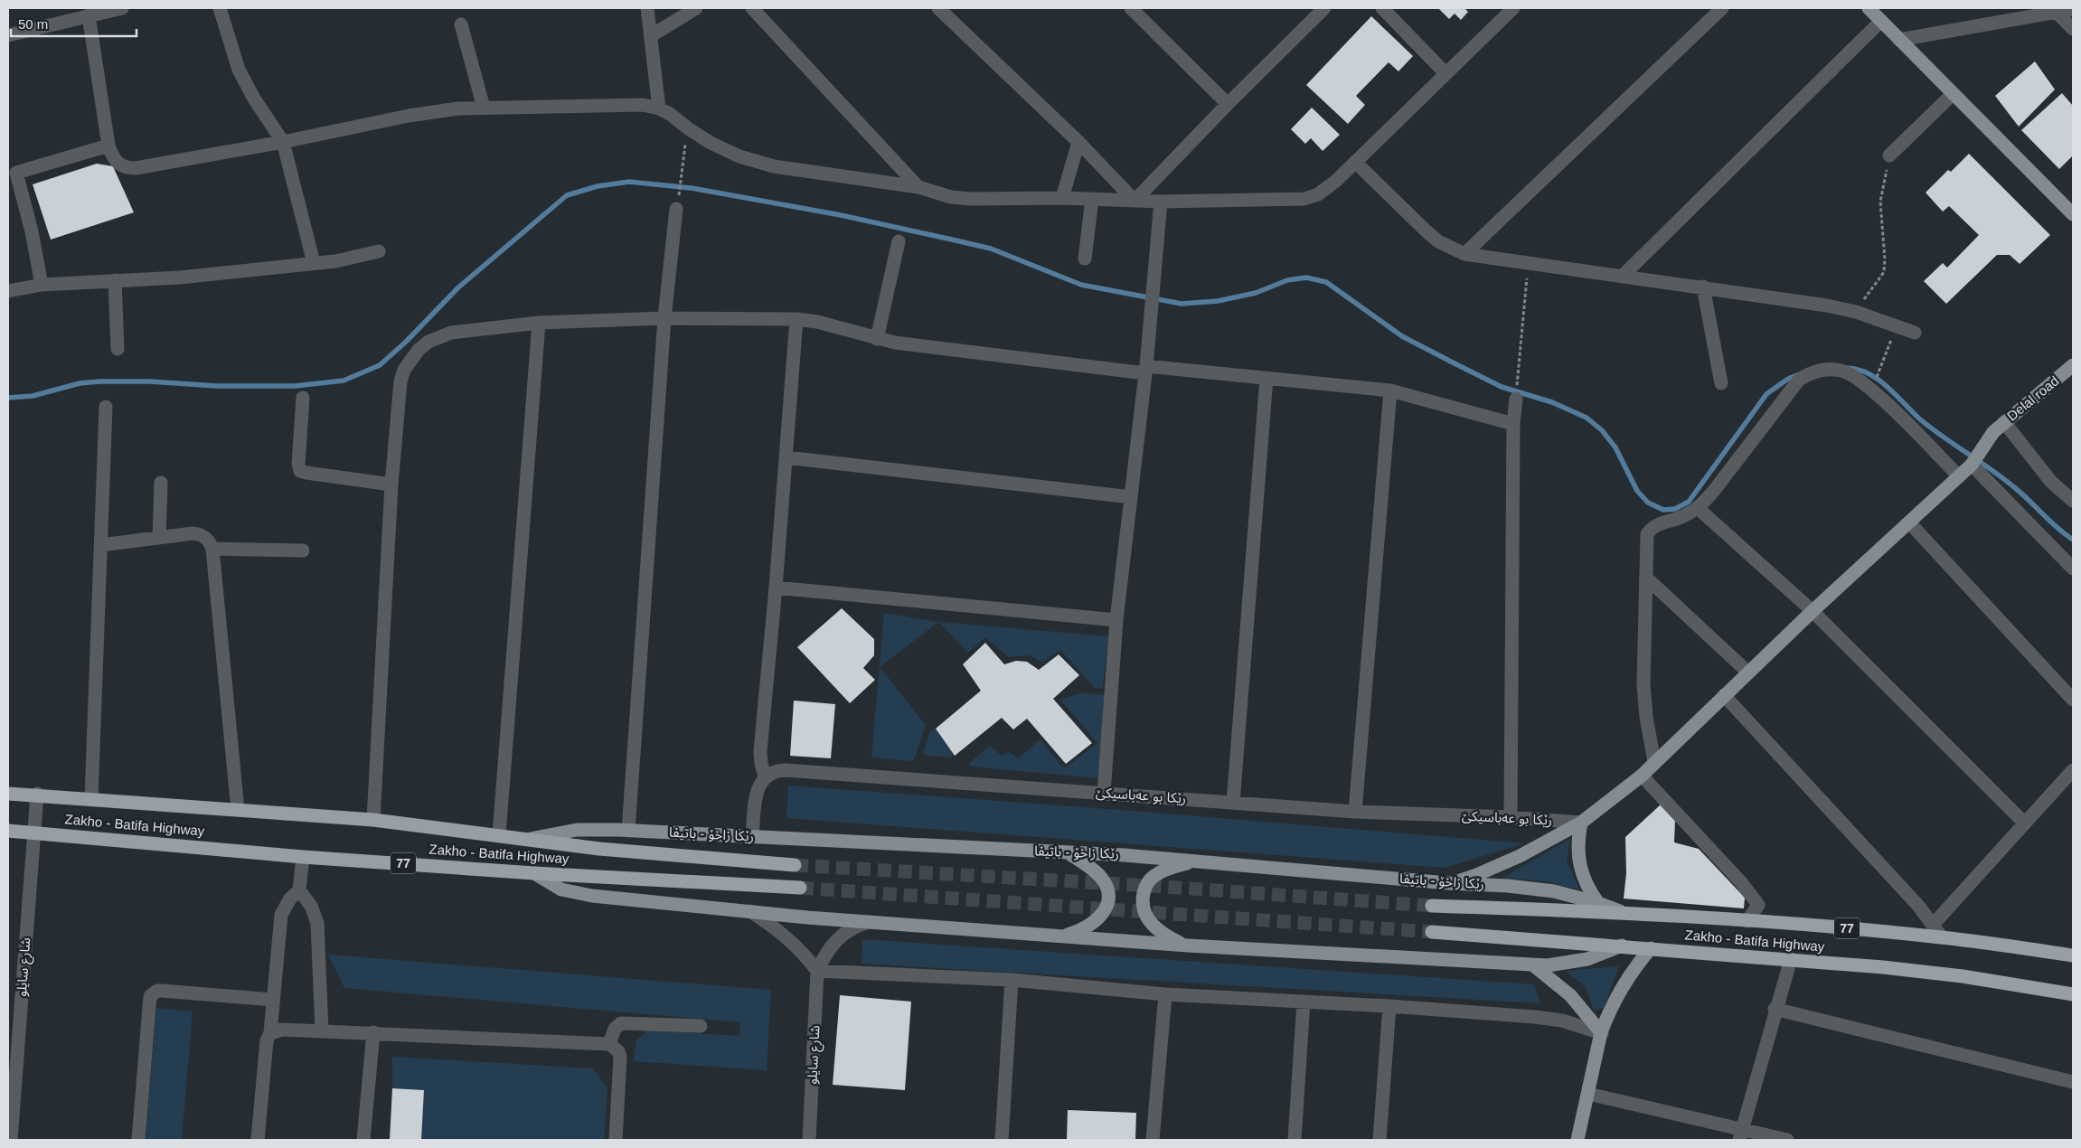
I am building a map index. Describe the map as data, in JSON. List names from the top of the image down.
{
  "streets": {
    "highway": ["Zakho - Batifa Highway", "77"],
    "main road": ["Delal road", "رێکا زاخۆ - باتیفا"],
    "street": ["رێكا بو عه‌باسيكێ", "شارع سايلو"]
  },
  "crossings": [
    ["Delal road", "رێكا بو عه‌باسيكێ"],
    ["Delal road", "رێکا زاخۆ - باتیفا"],
    ["Zakho - Batifa Highway", "رێکا زاخۆ - باتیفا"],
    ["Zakho - Batifa Highway", "شارع سايلو"]
  ],
  "scale_bar": "50 m"
}
